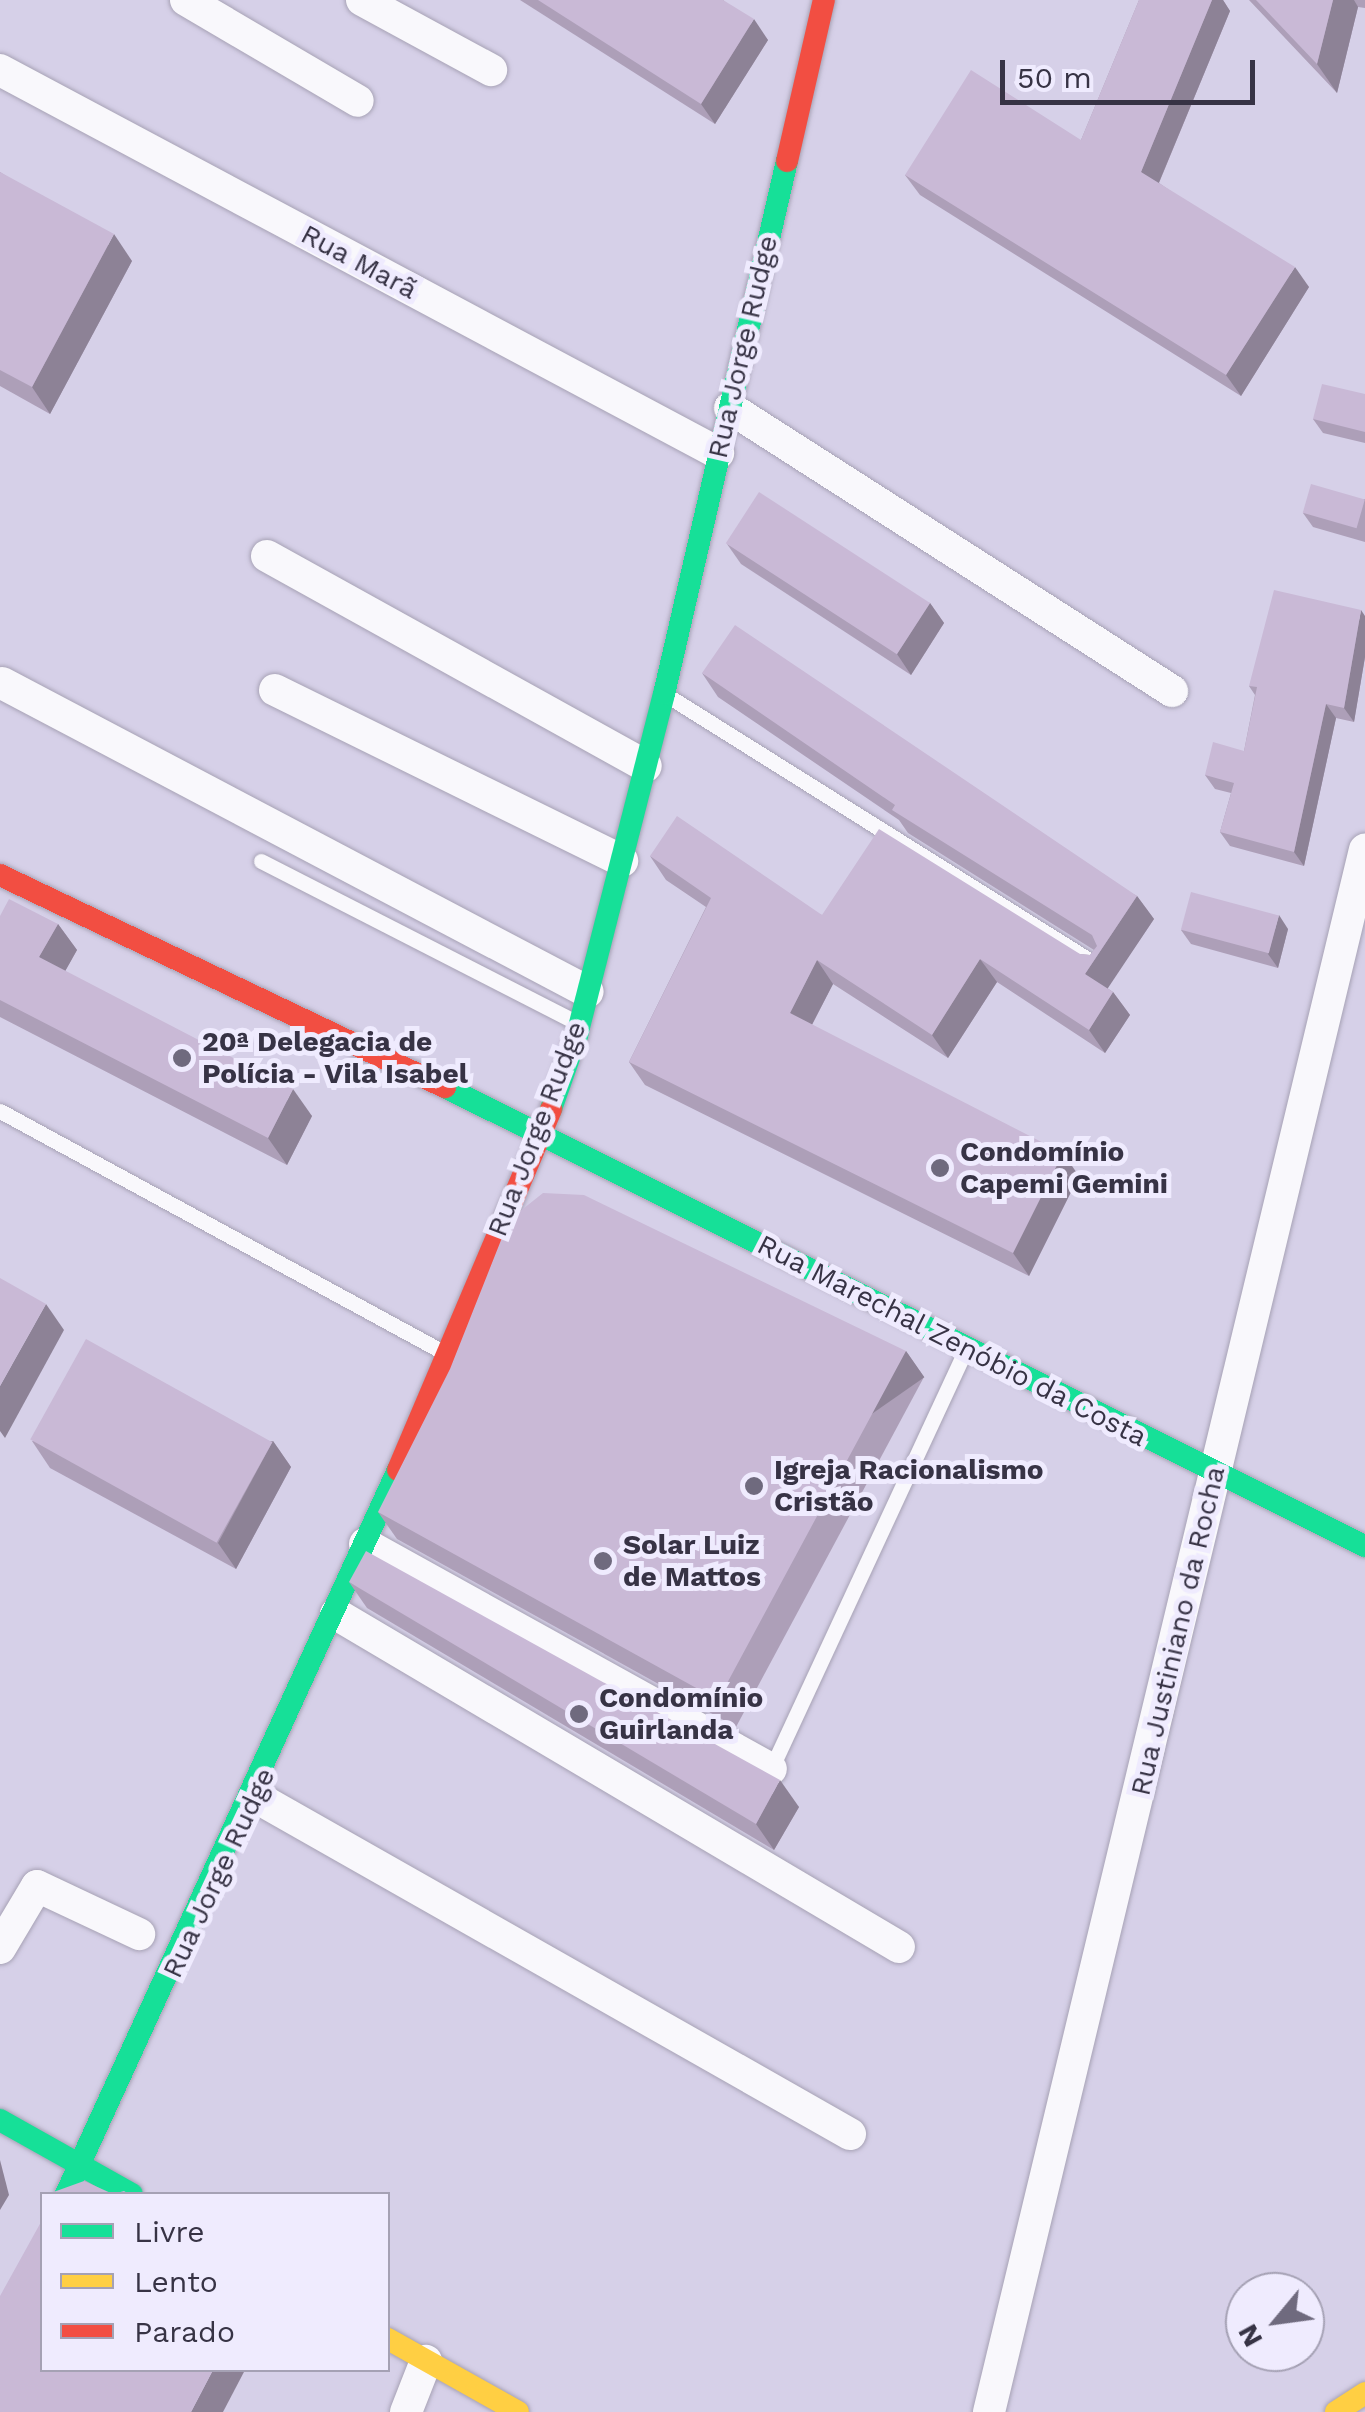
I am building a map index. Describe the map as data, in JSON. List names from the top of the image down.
{
  "streets": {
    "street": [
      "Rua Marã",
      "Rua Jorge Rudge",
      "Rua Marechal Zenóbio da Costa",
      "Rua Justiniano da Rocha"
    ]
  },
  "crossings": [
    ["Rua Marã", "Rua Jorge Rudge"],
    ["Rua Jorge Rudge", "Rua Marechal Zenóbio da Costa"],
    ["Rua Marechal Zenóbio da Costa", "Rua Justiniano da Rocha"]
  ],
  "places": [
    "20ª Delegacia de Polícia - Vila Isabel",
    "Condomínio Capemi Gemini",
    "Igreja Racionalismo Cristão",
    "Solar Luiz de Mattos",
    "Condomínio Guirlanda"
  ],
  "legend": ["Livre", "Lento", "Parado"],
  "scale_bar": "50 m",
  "north": "bottom left"
}
